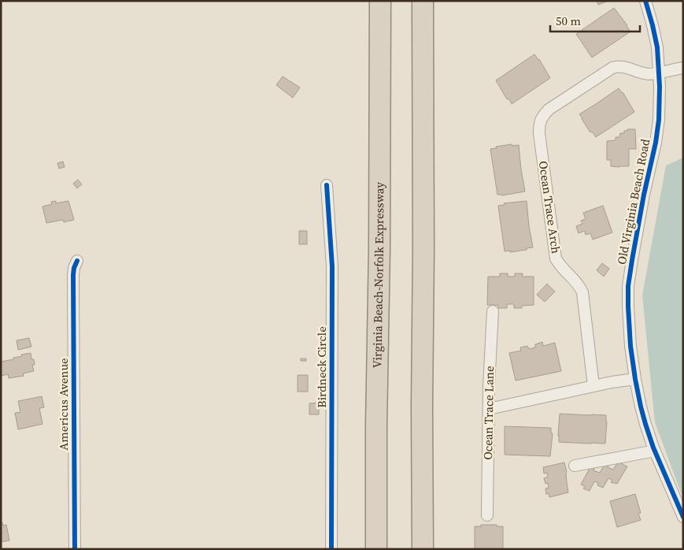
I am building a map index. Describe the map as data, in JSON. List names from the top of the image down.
{
  "streets": {
    "highway": ["Virginia Beach-Norfolk Expressway"],
    "street": [
      "Old Virginia Beach Road",
      "Ocean Trace Arch",
      "Birdneck Circle",
      "Americus Avenue",
      "Ocean Trace Lane"
    ]
  },
  "crossings": [
    ["Old Virginia Beach Road", "Ocean Trace Arch"]
  ],
  "scale_bar": "50 m"
}
